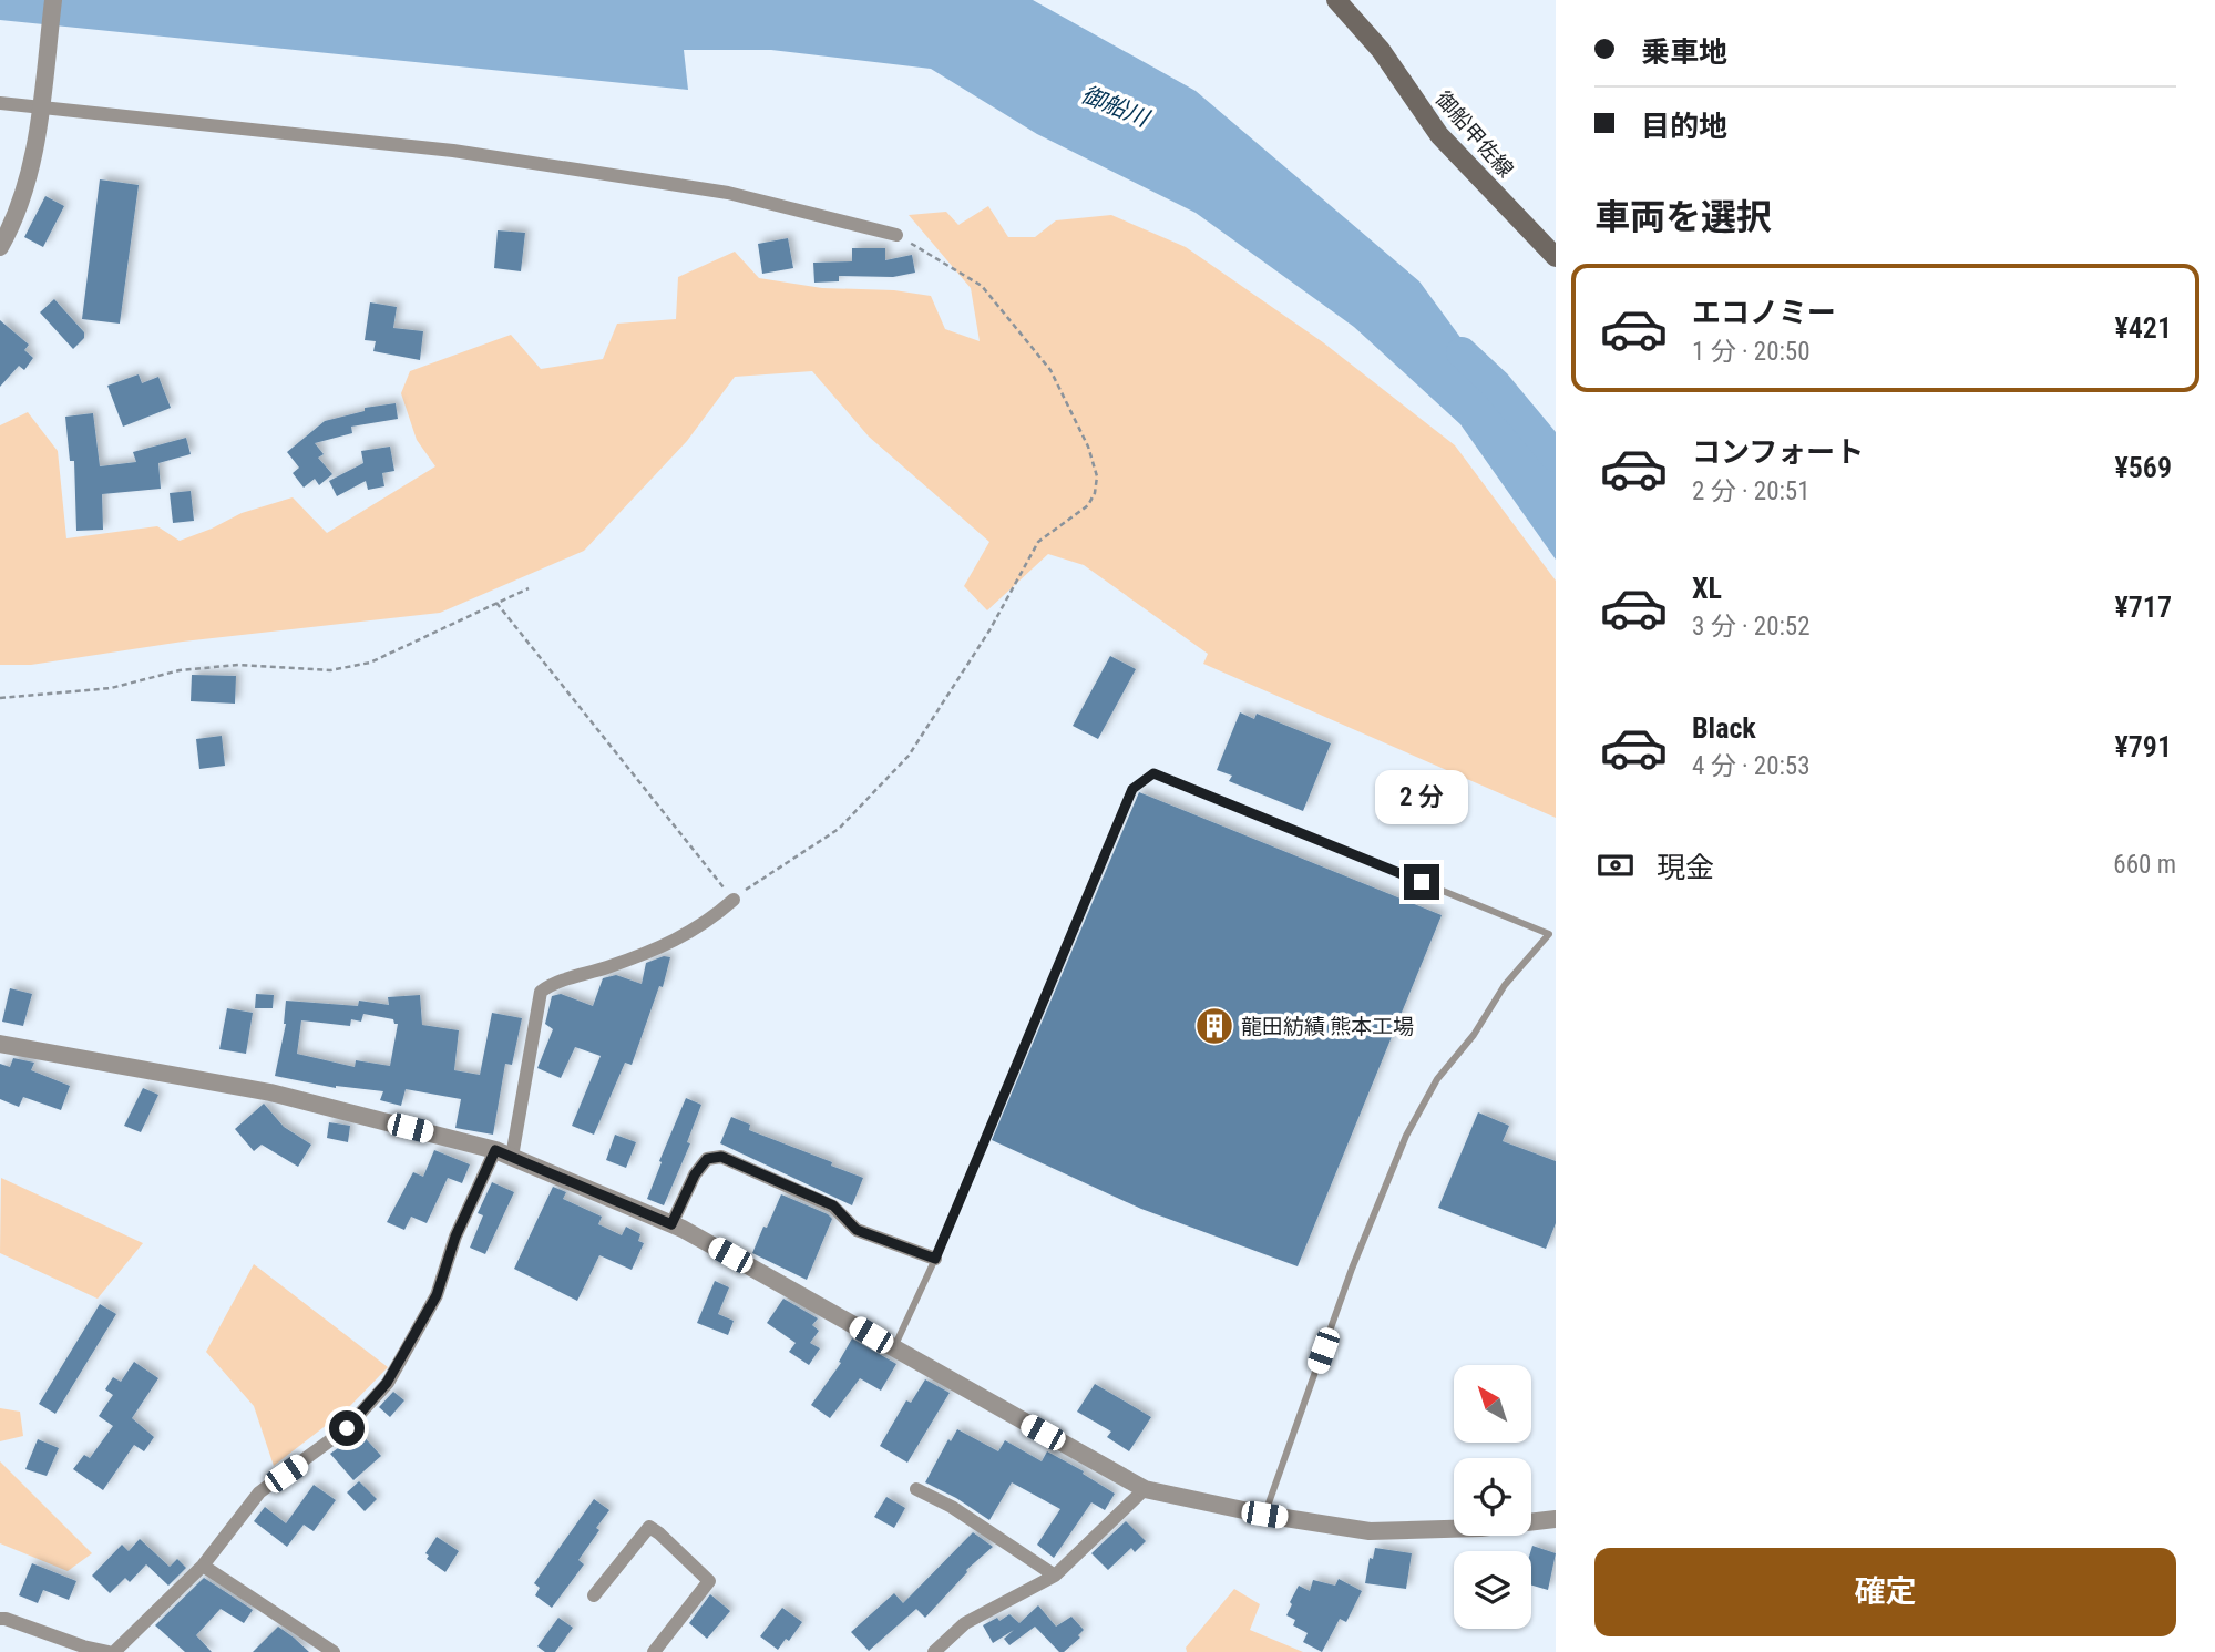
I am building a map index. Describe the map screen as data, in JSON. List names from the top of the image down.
{
  "streets": {
    "main road": ["御船甲佐線"]
  },
  "water": ["御船川"],
  "places": {
    "building": ["龍田紡績 熊本工場"]
  },
  "north": "top left",
  "page": {
    "banner": ["乗車地", "目的地"],
    "heading": "車両を選択",
    "list": [
      {
        "name": "エコノミー",
        "note": "1 分 · 20:50",
        "value": "¥421"
      },
      {
        "name": "コンフォート",
        "note": "2 分 · 20:51",
        "value": "¥569"
      },
      {
        "name": "XL",
        "note": "3 分 · 20:52",
        "value": "¥717"
      },
      {
        "name": "Black",
        "note": "4 分 · 20:53",
        "value": "¥791"
      }
    ],
    "bubble": "2 分",
    "pay": ["現金", "660 m"],
    "buttons": "確定"
  }
}
